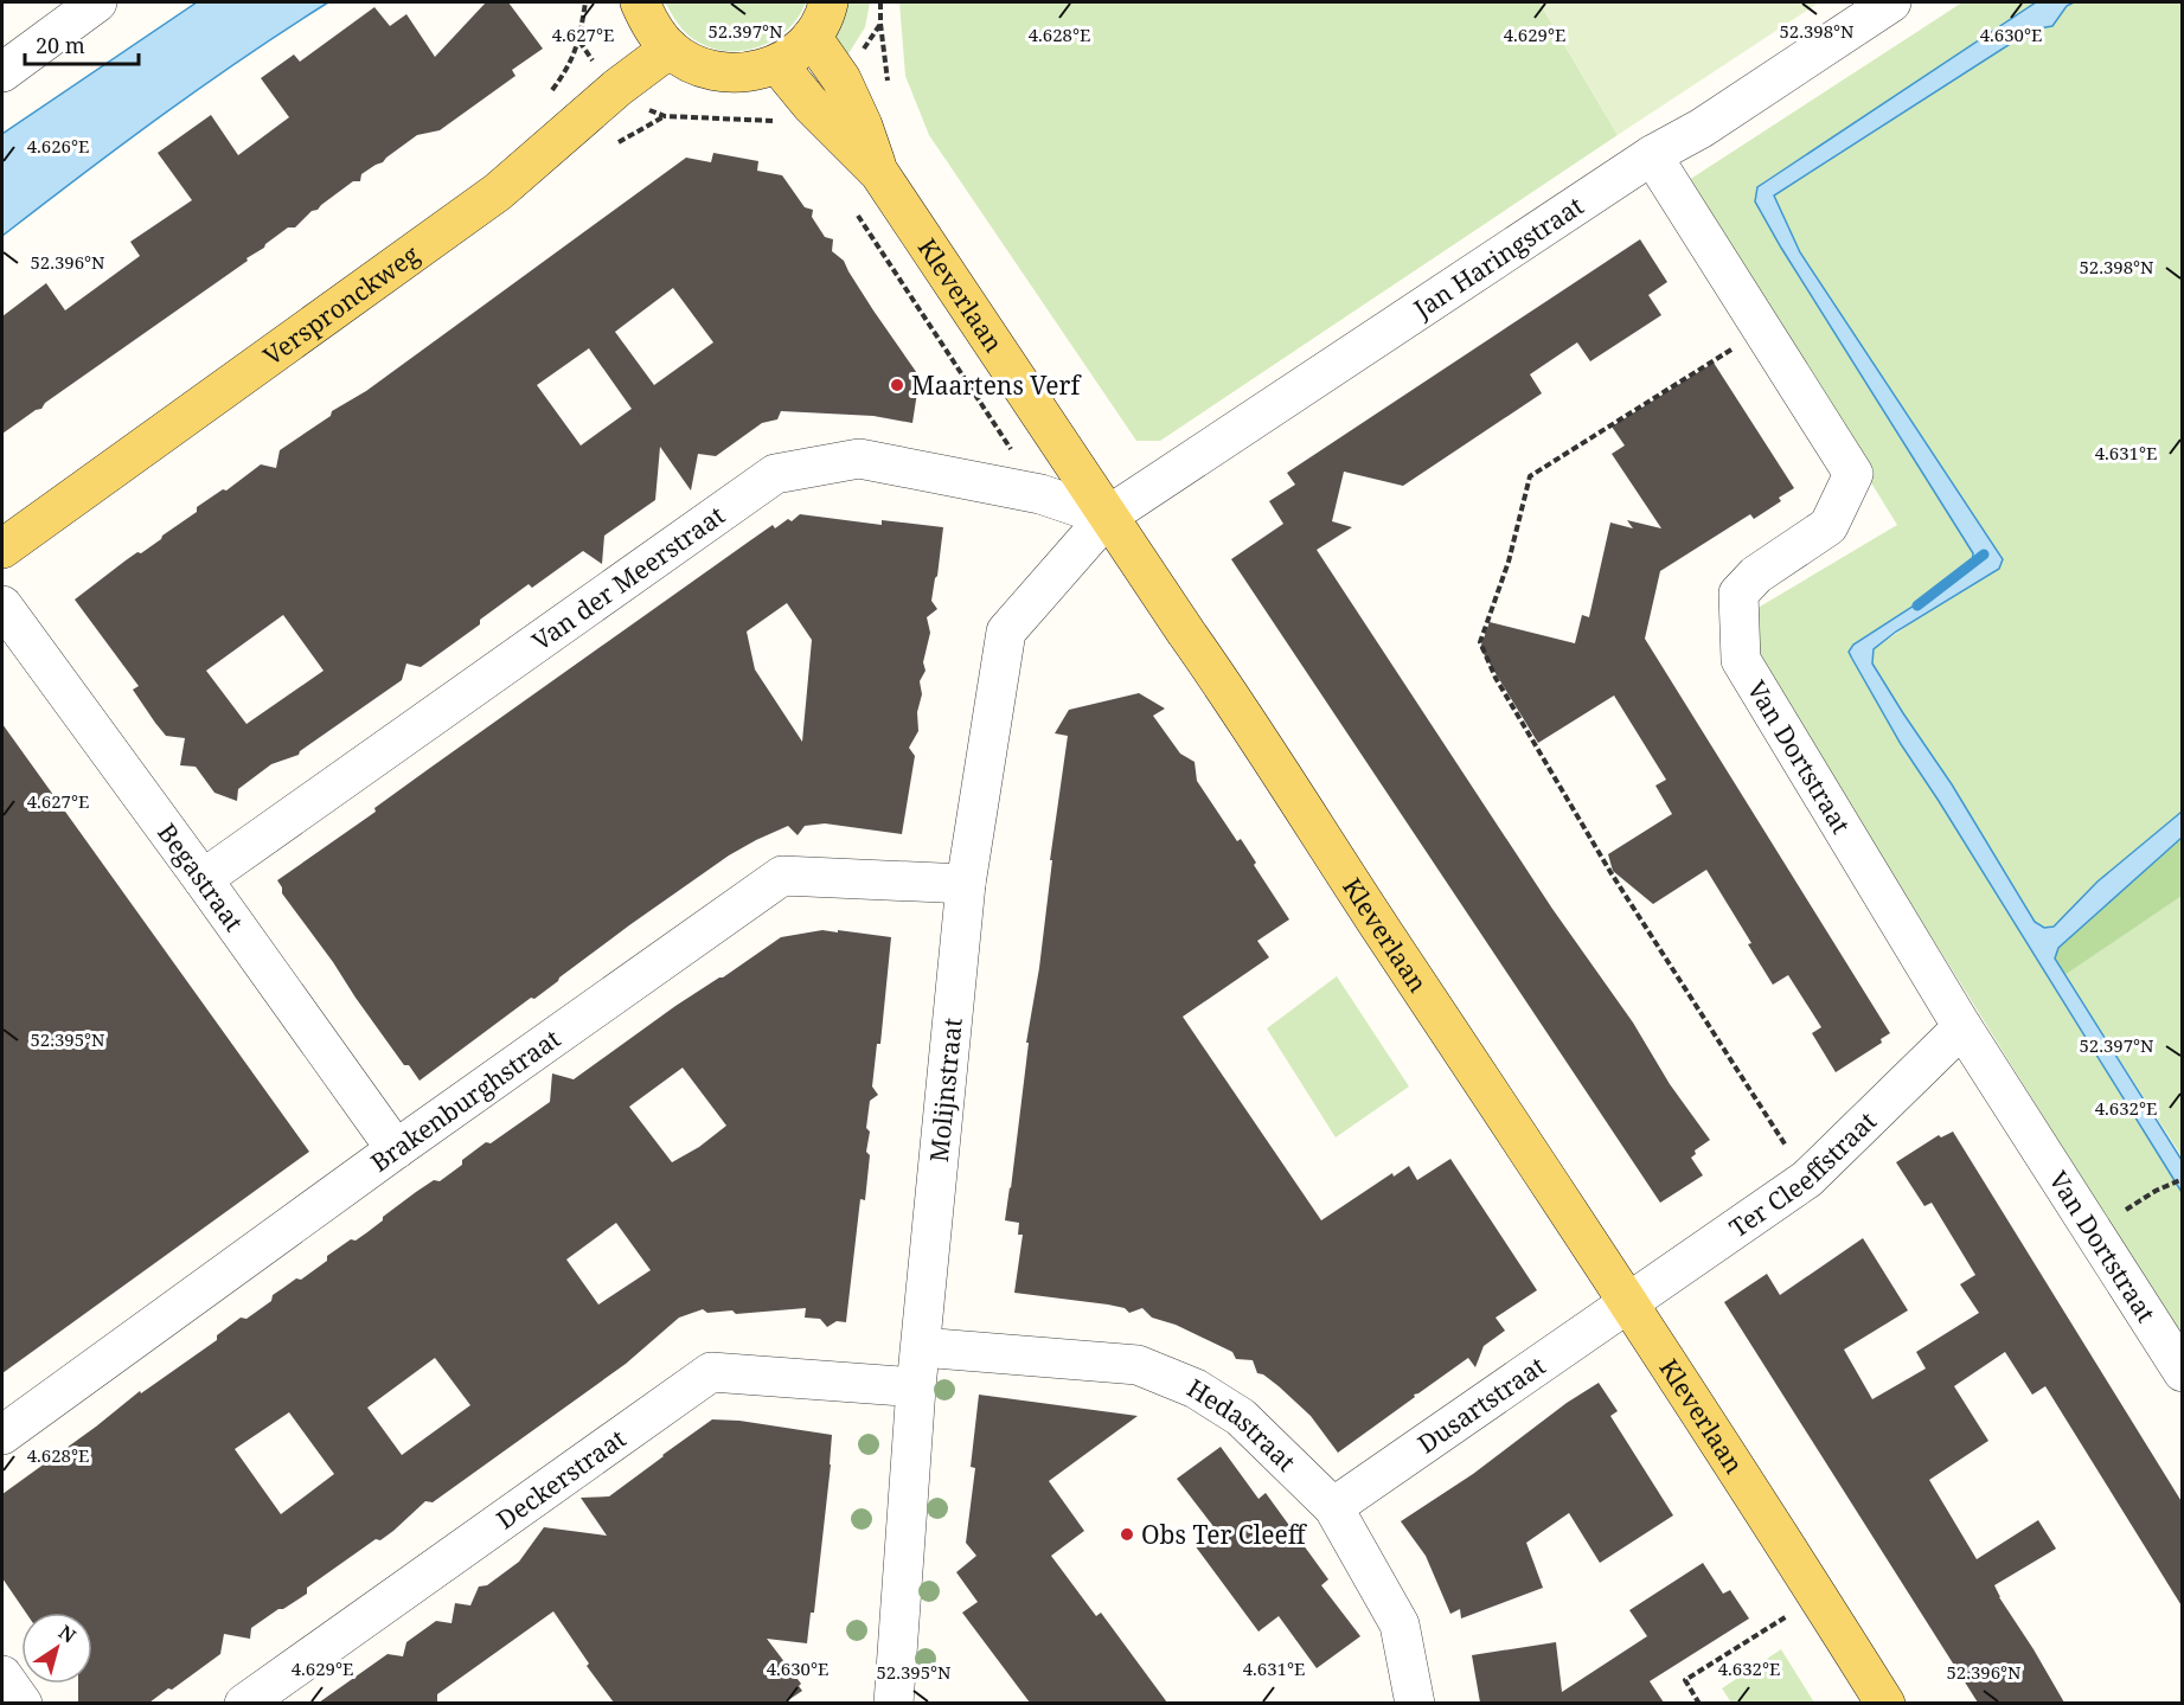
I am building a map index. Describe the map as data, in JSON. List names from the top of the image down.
{
  "streets": {
    "main road": ["Kleverlaan", "Verspronckweg"],
    "street": [
      "Jan Haringstraat",
      "Van der Meerstraat",
      "Van Dortstraat",
      "Begastraat",
      "Molijnstraat",
      "Brakenburghstraat",
      "Ter Cleeffstraat",
      "Dusartstraat",
      "Hedastraat",
      "Deckerstraat"
    ]
  },
  "crossings": [
    ["Jan Haringstraat", "Kleverlaan"],
    ["Jan Haringstraat", "Van der Meerstraat"],
    ["Jan Haringstraat", "Van Dortstraat"],
    ["Jan Haringstraat", "Molijnstraat"],
    ["Kleverlaan", "Van der Meerstraat"],
    ["Kleverlaan", "Molijnstraat"],
    ["Kleverlaan", "Ter Cleeffstraat"],
    ["Kleverlaan", "Dusartstraat"],
    ["Van der Meerstraat", "Begastraat"],
    ["Van der Meerstraat", "Molijnstraat"],
    ["Van Dortstraat", "Ter Cleeffstraat"],
    ["Begastraat", "Brakenburghstraat"],
    ["Molijnstraat", "Brakenburghstraat"],
    ["Molijnstraat", "Hedastraat"],
    ["Molijnstraat", "Deckerstraat"],
    ["Ter Cleeffstraat", "Dusartstraat"],
    ["Dusartstraat", "Hedastraat"]
  ],
  "places": ["Maartens Verf", "Obs Ter Cleeff"],
  "scale_bar": "20 m",
  "north": "top right",
  "coordinates": [
    "52.397°N",
    "52.398°N",
    "4.627°E",
    "4.628°E",
    "4.629°E",
    "4.630°E",
    "4.626°E",
    "52.396°N",
    "4.631°E",
    "52.395°N",
    "4.632°E"
  ]
}
